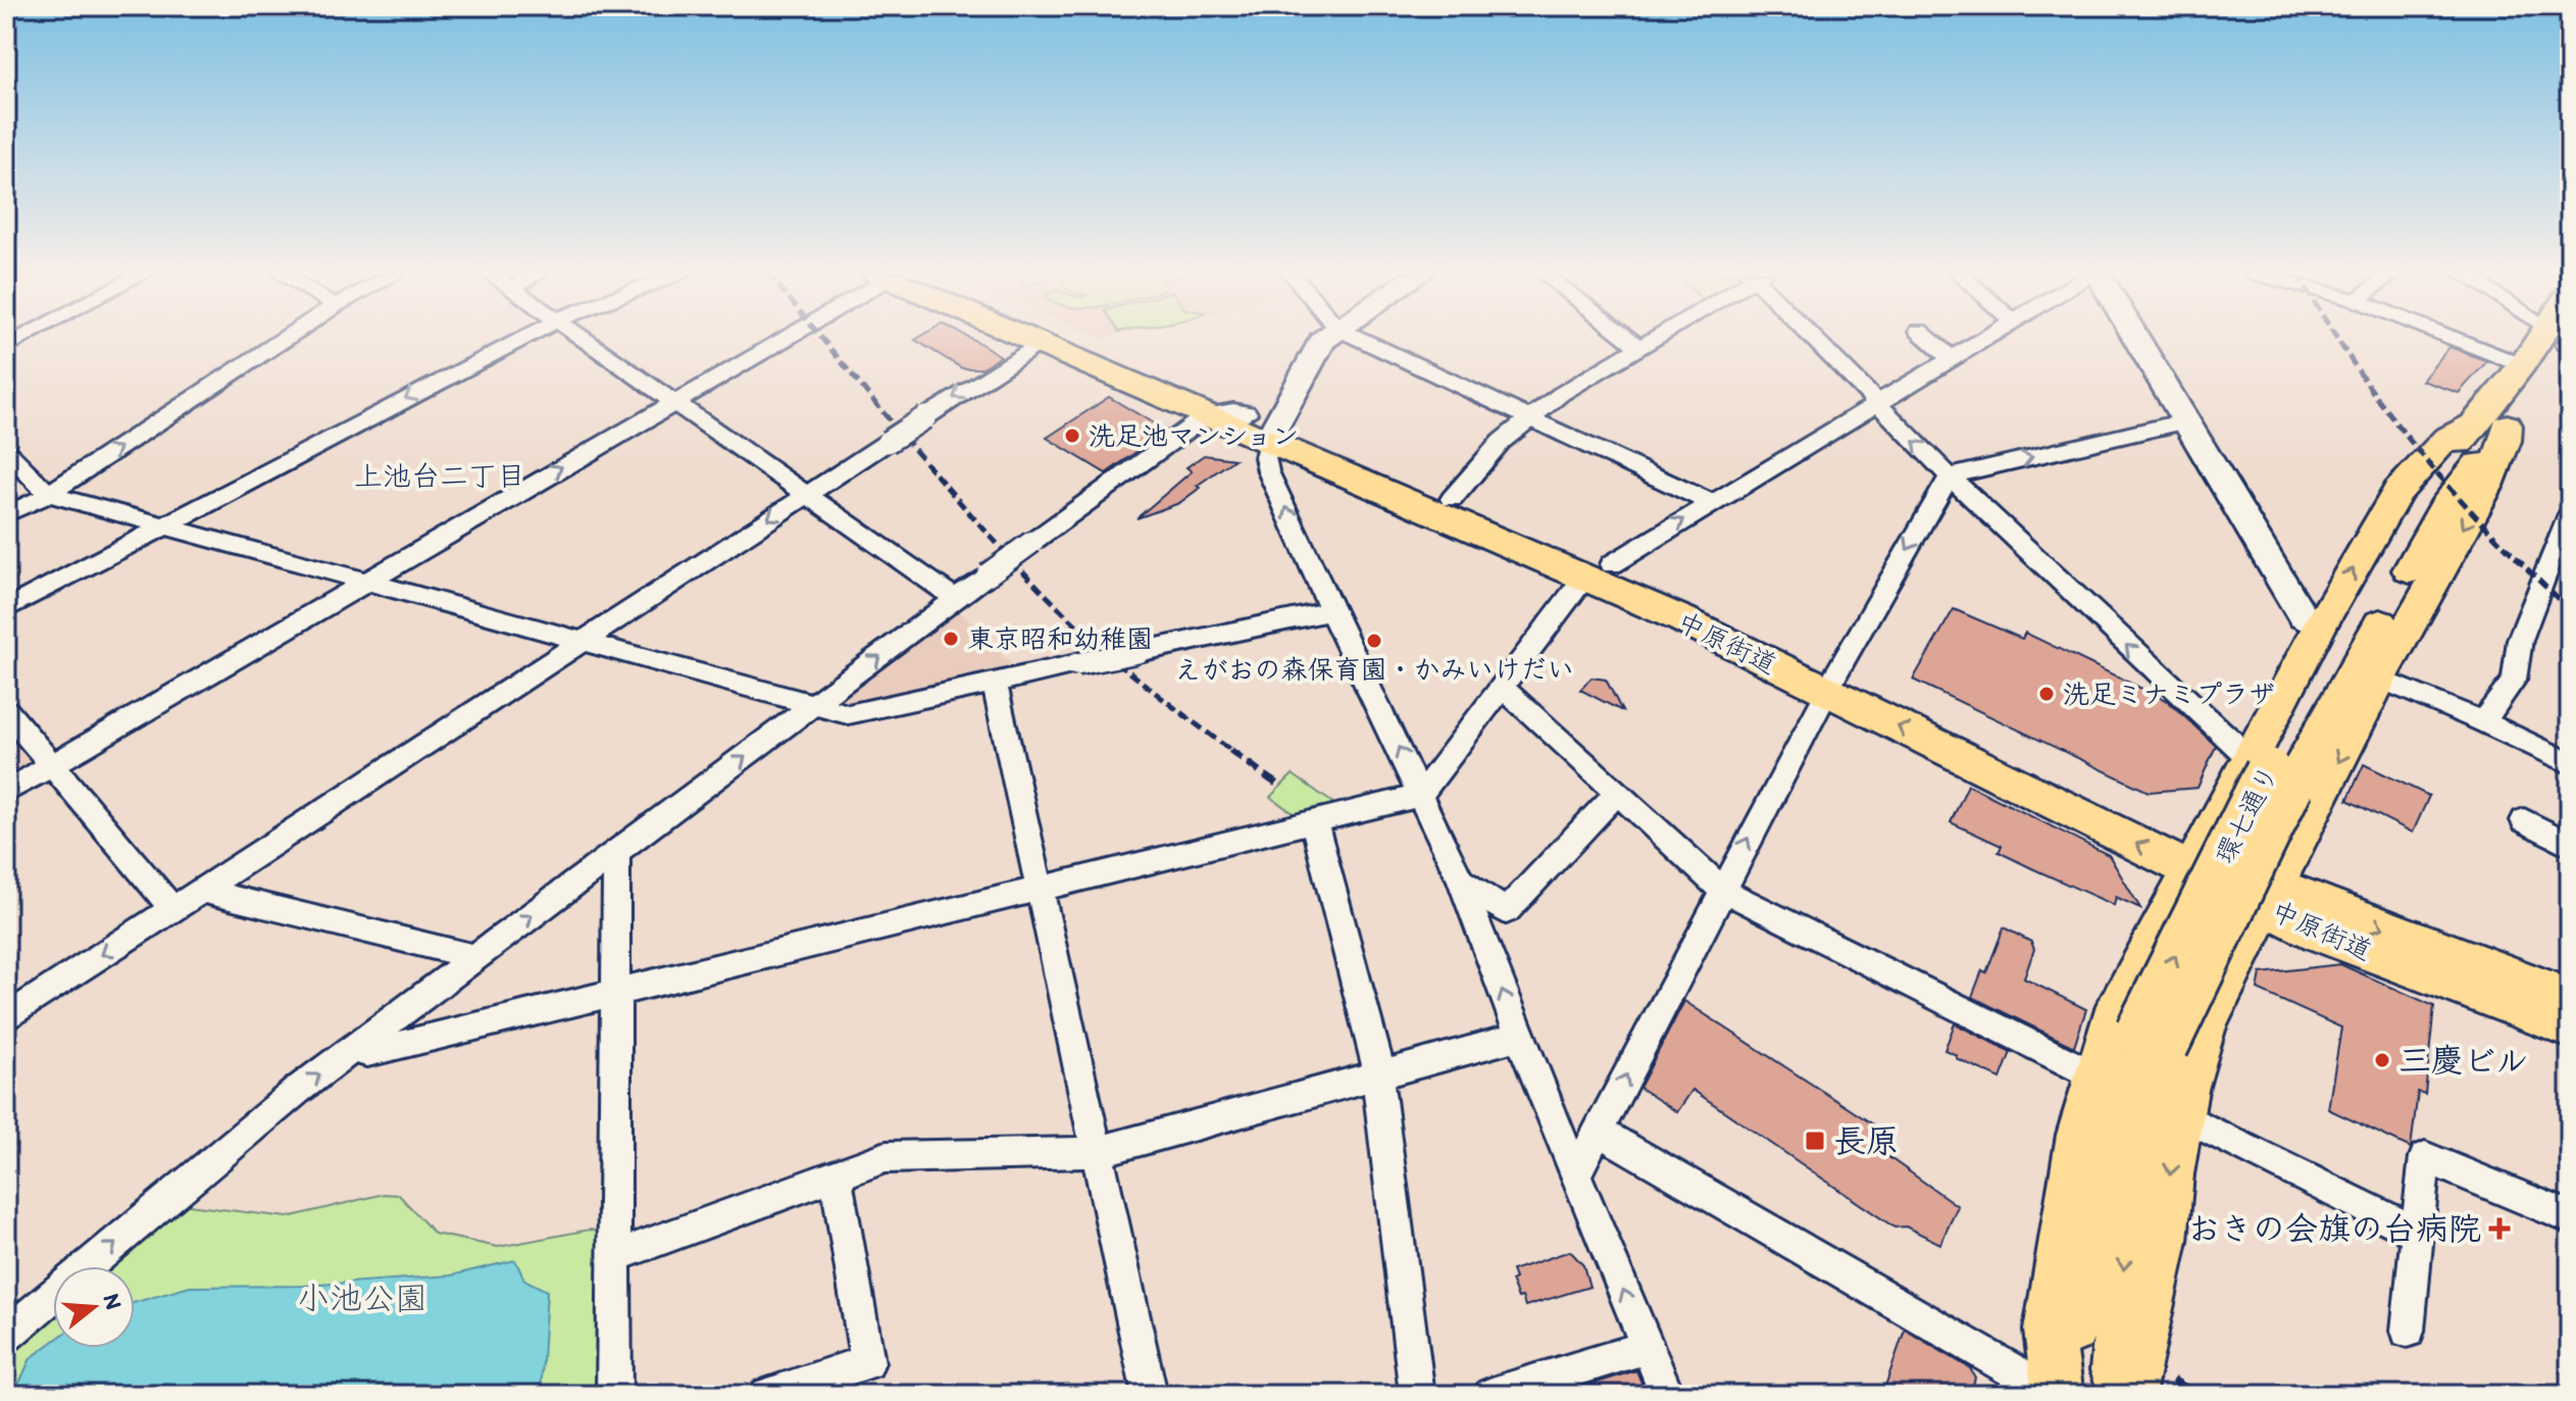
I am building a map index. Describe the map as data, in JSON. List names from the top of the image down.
{
  "streets": {
    "main road": ["中原街道", "環七通り"]
  },
  "districts": ["上池台二丁目"],
  "parks": ["小池公園"],
  "places": {
    "other": [
      "洗足池マンション",
      "東京昭和幼稚園",
      "えがおの森保育園・かみいけだい",
      "洗足ミナミプラザ",
      "三慶ビル"
    ],
    "transit": ["長原"],
    "health": ["おきの会旗の台病院"]
  },
  "north": "right"
}
